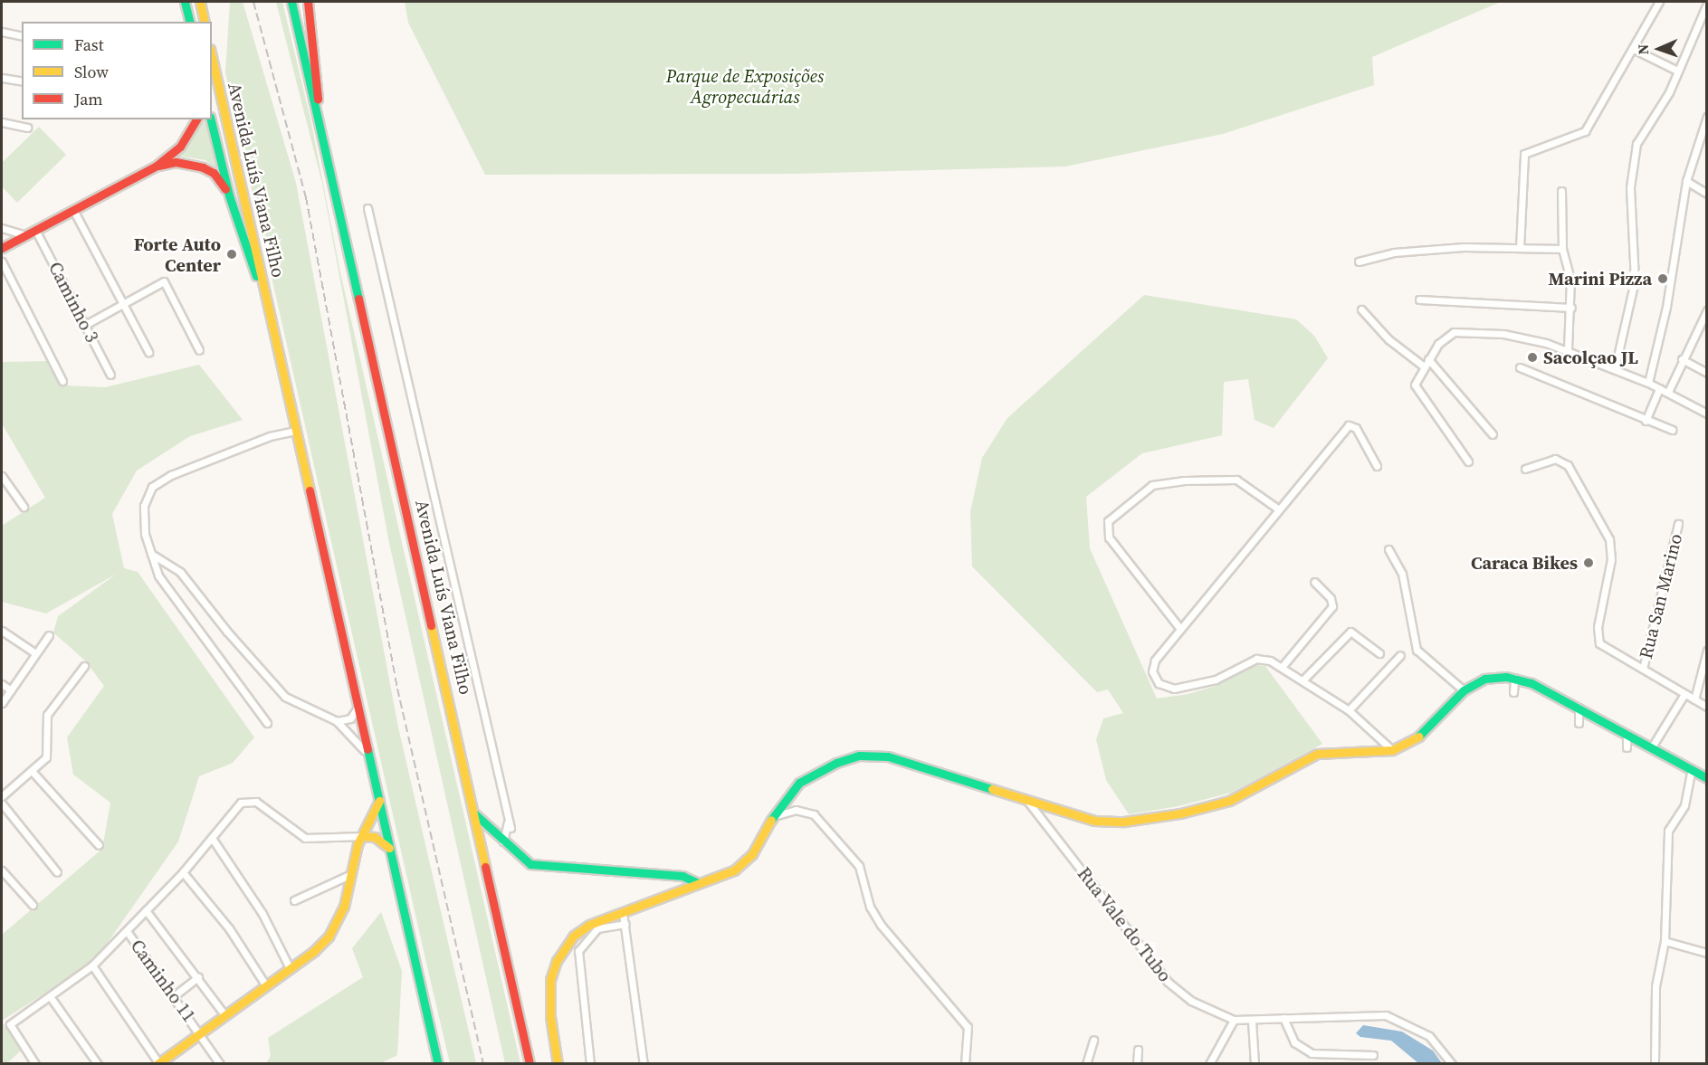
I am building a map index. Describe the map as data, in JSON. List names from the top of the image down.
{
  "streets": {
    "main road": ["Avenida Luís Viana Filho"],
    "street": [
      "Caminho 3",
      "Rua San Marino",
      "Rua Vale do Tubo",
      "Caminho 11"
    ]
  },
  "parks": ["Parque de Exposições Agropecuárias"],
  "places": [
    "Forte Auto Center",
    "Marini Pizza",
    "Sacolçao JL",
    "Caraca Bikes"
  ],
  "legend": ["Fast", "Slow", "Jam"],
  "north": "left"
}
